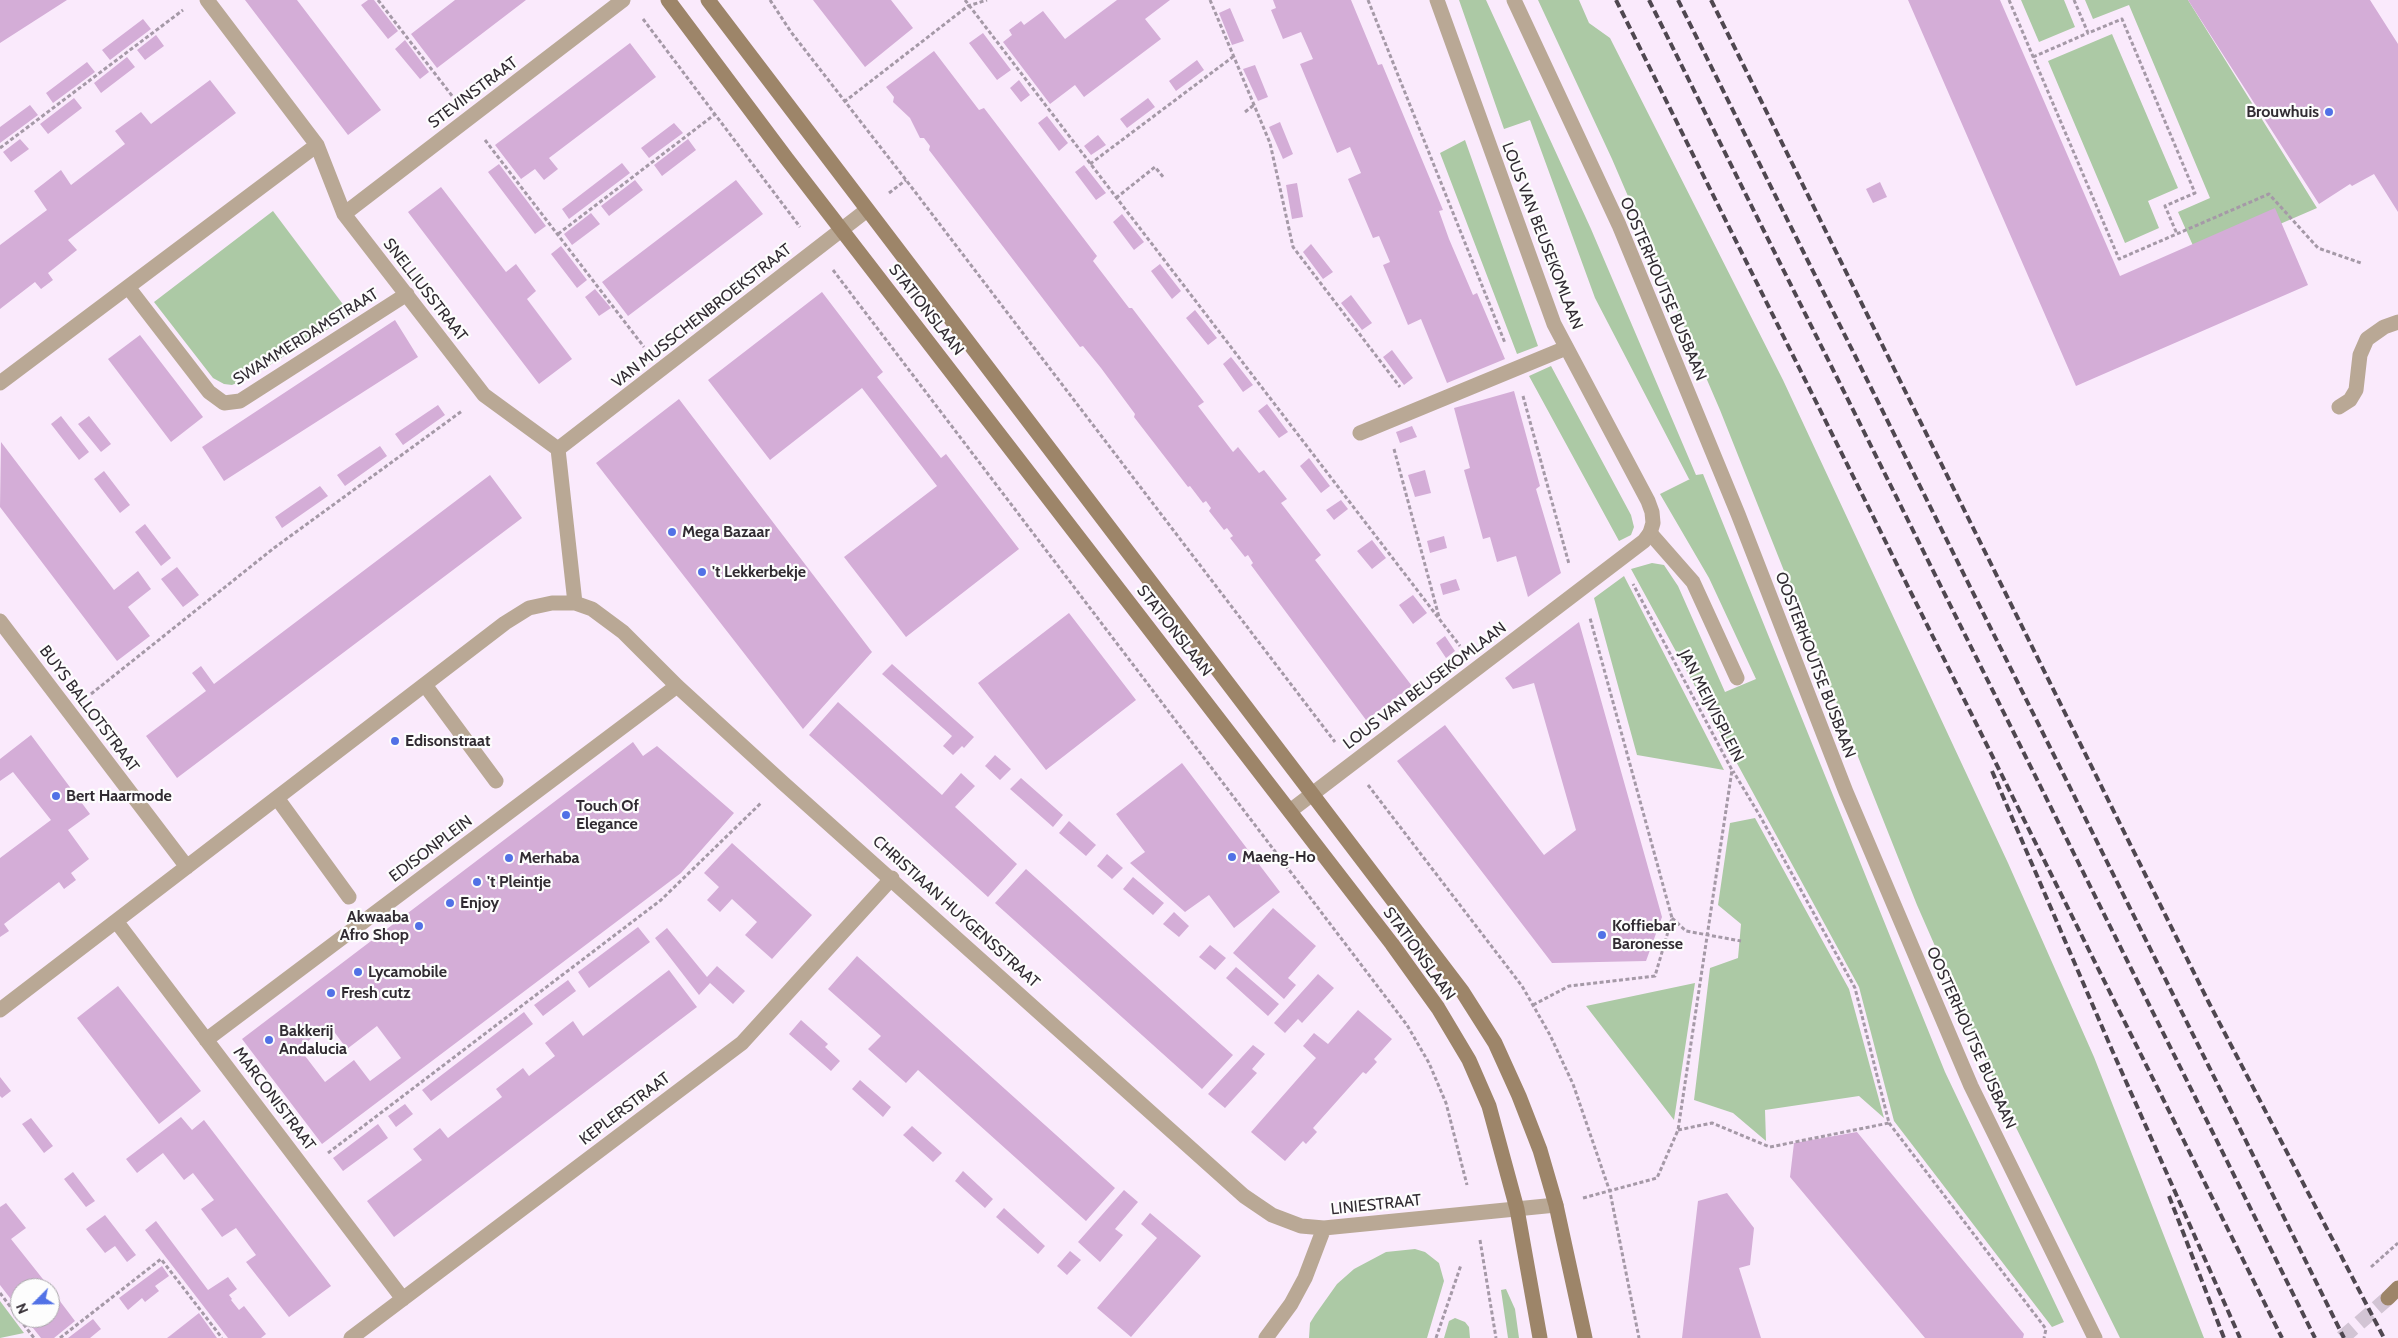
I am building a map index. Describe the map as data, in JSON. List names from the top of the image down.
{
  "streets": {
    "main road": ["STATIONSLAAN"],
    "street": [
      "STEVINSTRAAT",
      "LOUS VAN BEUSEKOMLAAN",
      "OOSTERHOUTSE BUSBAAN",
      "SNELLIUSSTRAAT",
      "VAN MUSSCHENBROEKSTRAAT",
      "SWAMMERDAMSTRAAT",
      "BUYS BALLOTSTRAAT",
      "EDISONPLEIN",
      "CHRISTIAAN HUYGENSSTRAAT",
      "MARCONISTRAAT",
      "KEPLERSTRAAT",
      "LINIESTRAAT"
    ],
    "path": ["JAN MEIJVISPLEIN"]
  },
  "crossings": [
    ["STEVINSTRAAT", "SNELLIUSSTRAAT"],
    ["LOUS VAN BEUSEKOMLAAN", "STATIONSLAAN"],
    ["LOUS VAN BEUSEKOMLAAN", "JAN MEIJVISPLEIN"],
    ["SNELLIUSSTRAAT", "VAN MUSSCHENBROEKSTRAAT"],
    ["SNELLIUSSTRAAT", "SWAMMERDAMSTRAAT"],
    ["STATIONSLAAN", "VAN MUSSCHENBROEKSTRAAT"],
    ["STATIONSLAAN", "LINIESTRAAT"],
    ["EDISONPLEIN", "CHRISTIAAN HUYGENSSTRAAT"],
    ["EDISONPLEIN", "MARCONISTRAAT"],
    ["CHRISTIAAN HUYGENSSTRAAT", "KEPLERSTRAAT"],
    ["CHRISTIAAN HUYGENSSTRAAT", "LINIESTRAAT"],
    ["MARCONISTRAAT", "KEPLERSTRAAT"]
  ],
  "places": [
    "Brouwhuis",
    "Mega Bazaar",
    "'t Lekkerbekje",
    "Edisonstraat",
    "Bert Haarmode",
    "Touch Of Elegance",
    "Maeng-Ho",
    "Merhaba",
    "'t Pleintje",
    "Enjoy",
    "Akwaaba Afro Shop",
    "Koffiebar Baronesse",
    "Lycamobile",
    "Fresh cutz",
    "Bakkerij Andalucia"
  ],
  "north": "bottom left"
}
